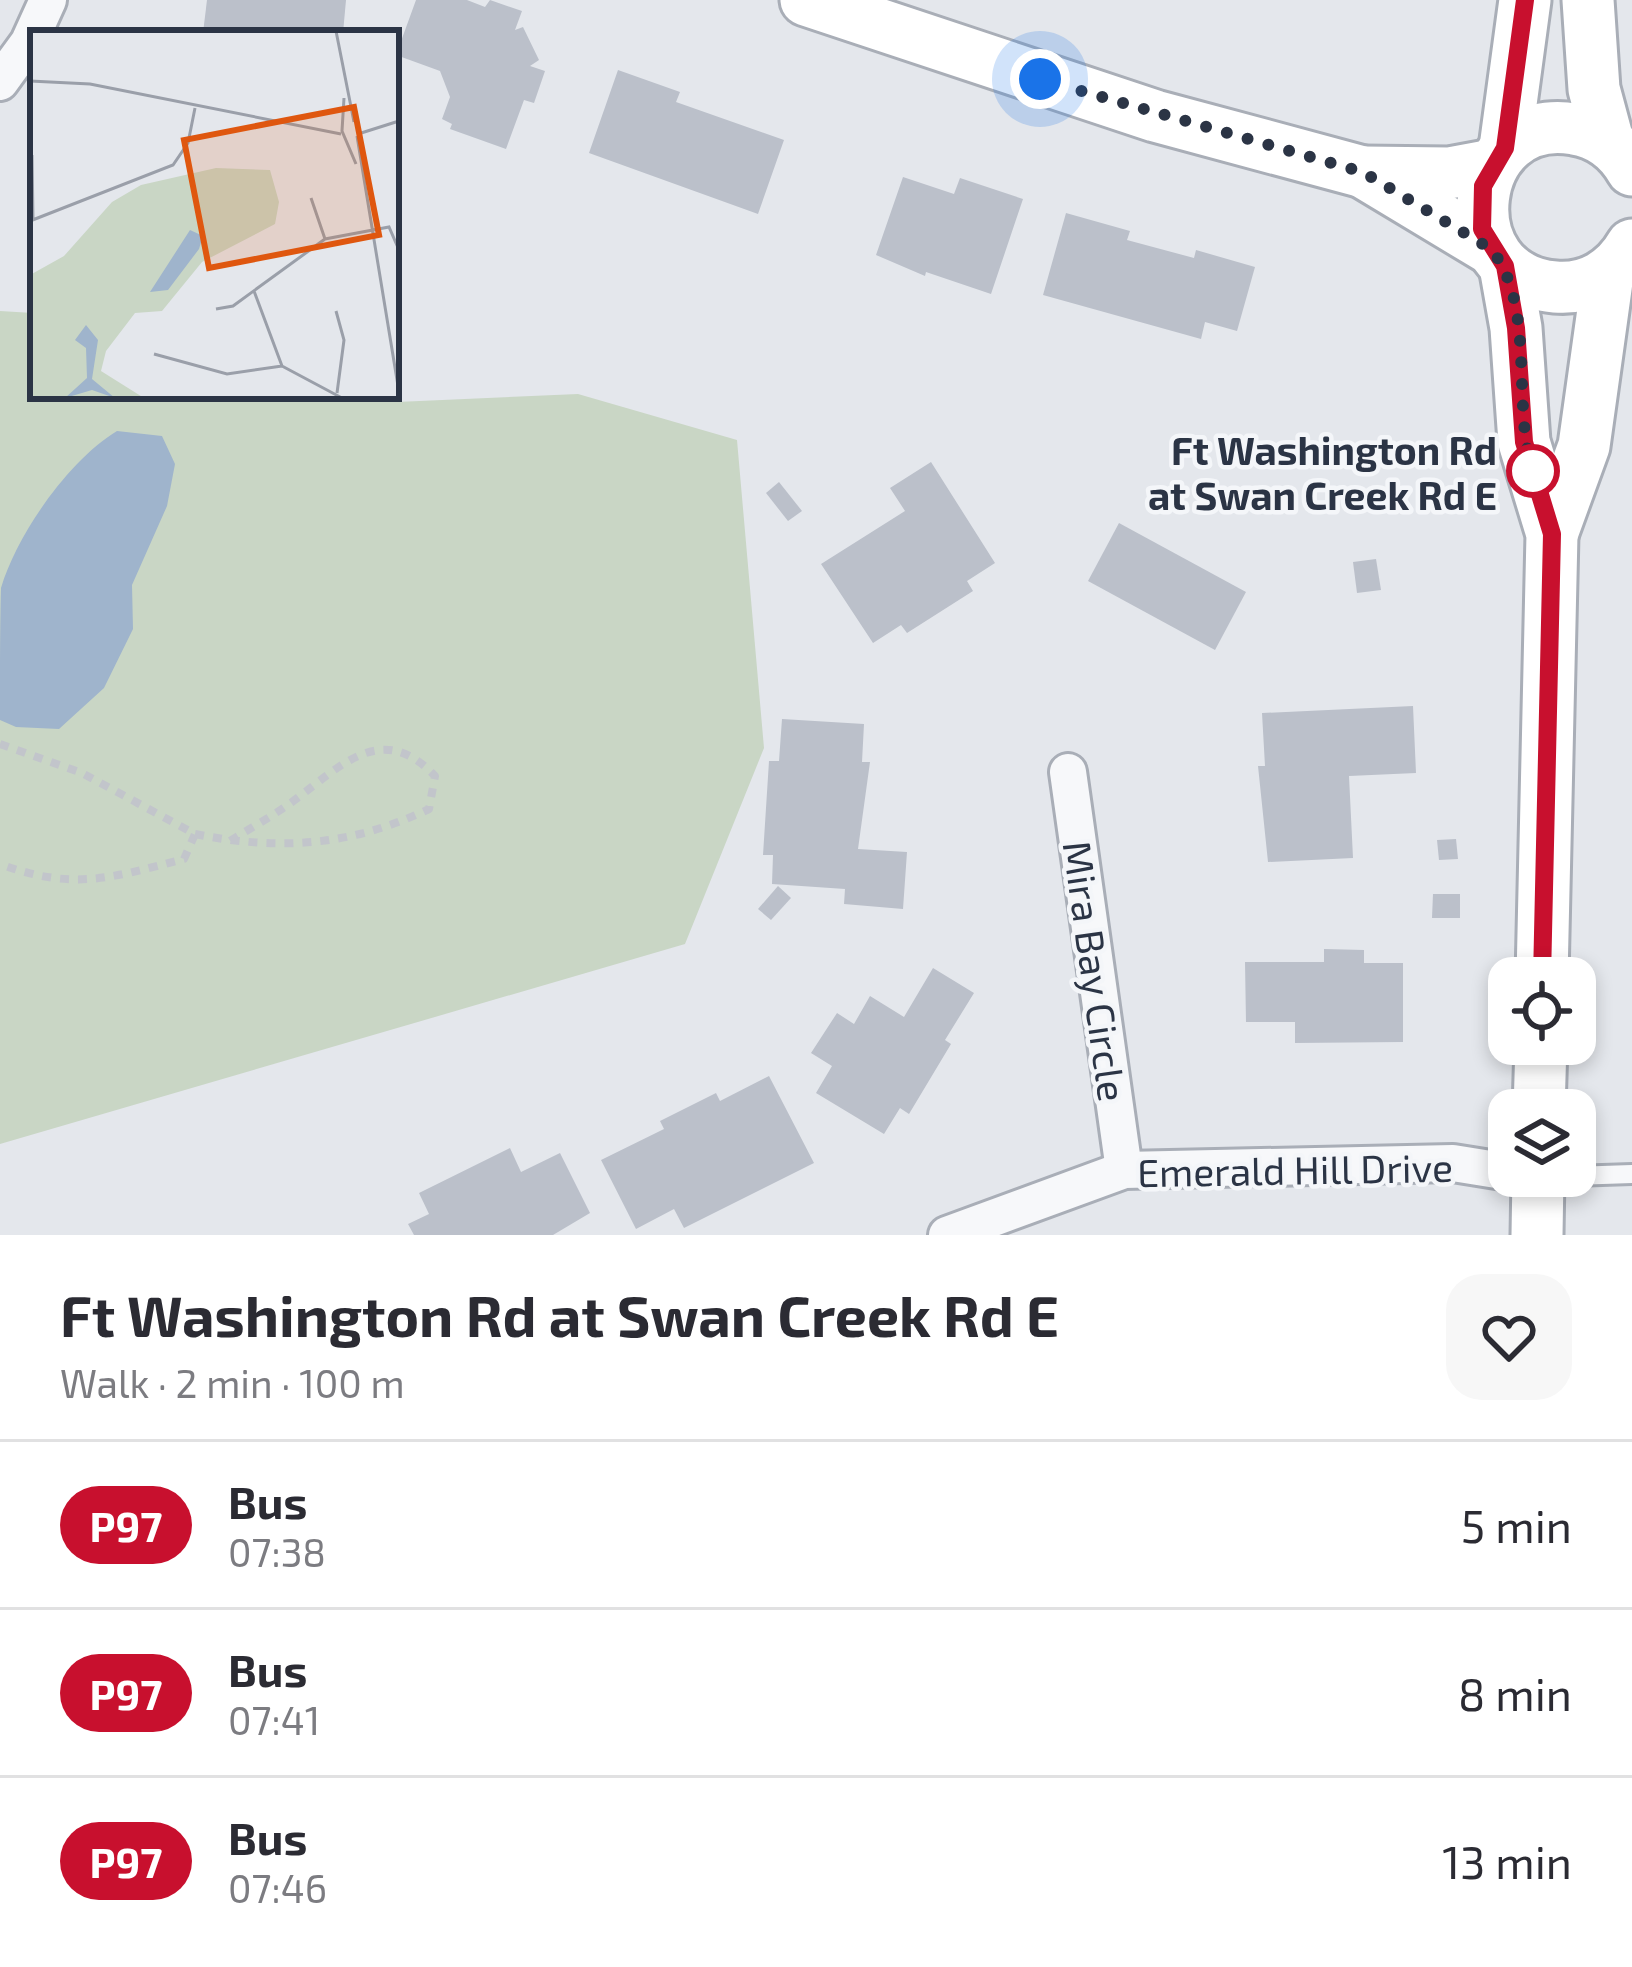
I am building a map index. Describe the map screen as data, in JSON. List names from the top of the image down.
{
  "streets": {
    "street": ["Mira Bay Circle", "Emerald Hill Drive"]
  },
  "crossings": [
    ["Mira Bay Circle", "Emerald Hill Drive"]
  ],
  "places": ["Ft Washington Rd at Swan Creek Rd E"],
  "lines": ["bus line P97"],
  "page": {
    "heading": ["Ft Washington Rd at Swan Creek Rd E", "Walk · 2 min · 100 m"],
    "list": [
      {
        "mark": "P97",
        "name": "Bus",
        "note": "07:38",
        "value": "5 min"
      },
      {
        "mark": "P97",
        "name": "Bus",
        "note": "07:41",
        "value": "8 min"
      },
      {
        "mark": "P97",
        "name": "Bus",
        "note": "07:46",
        "value": "13 min"
      }
    ]
  }
}
